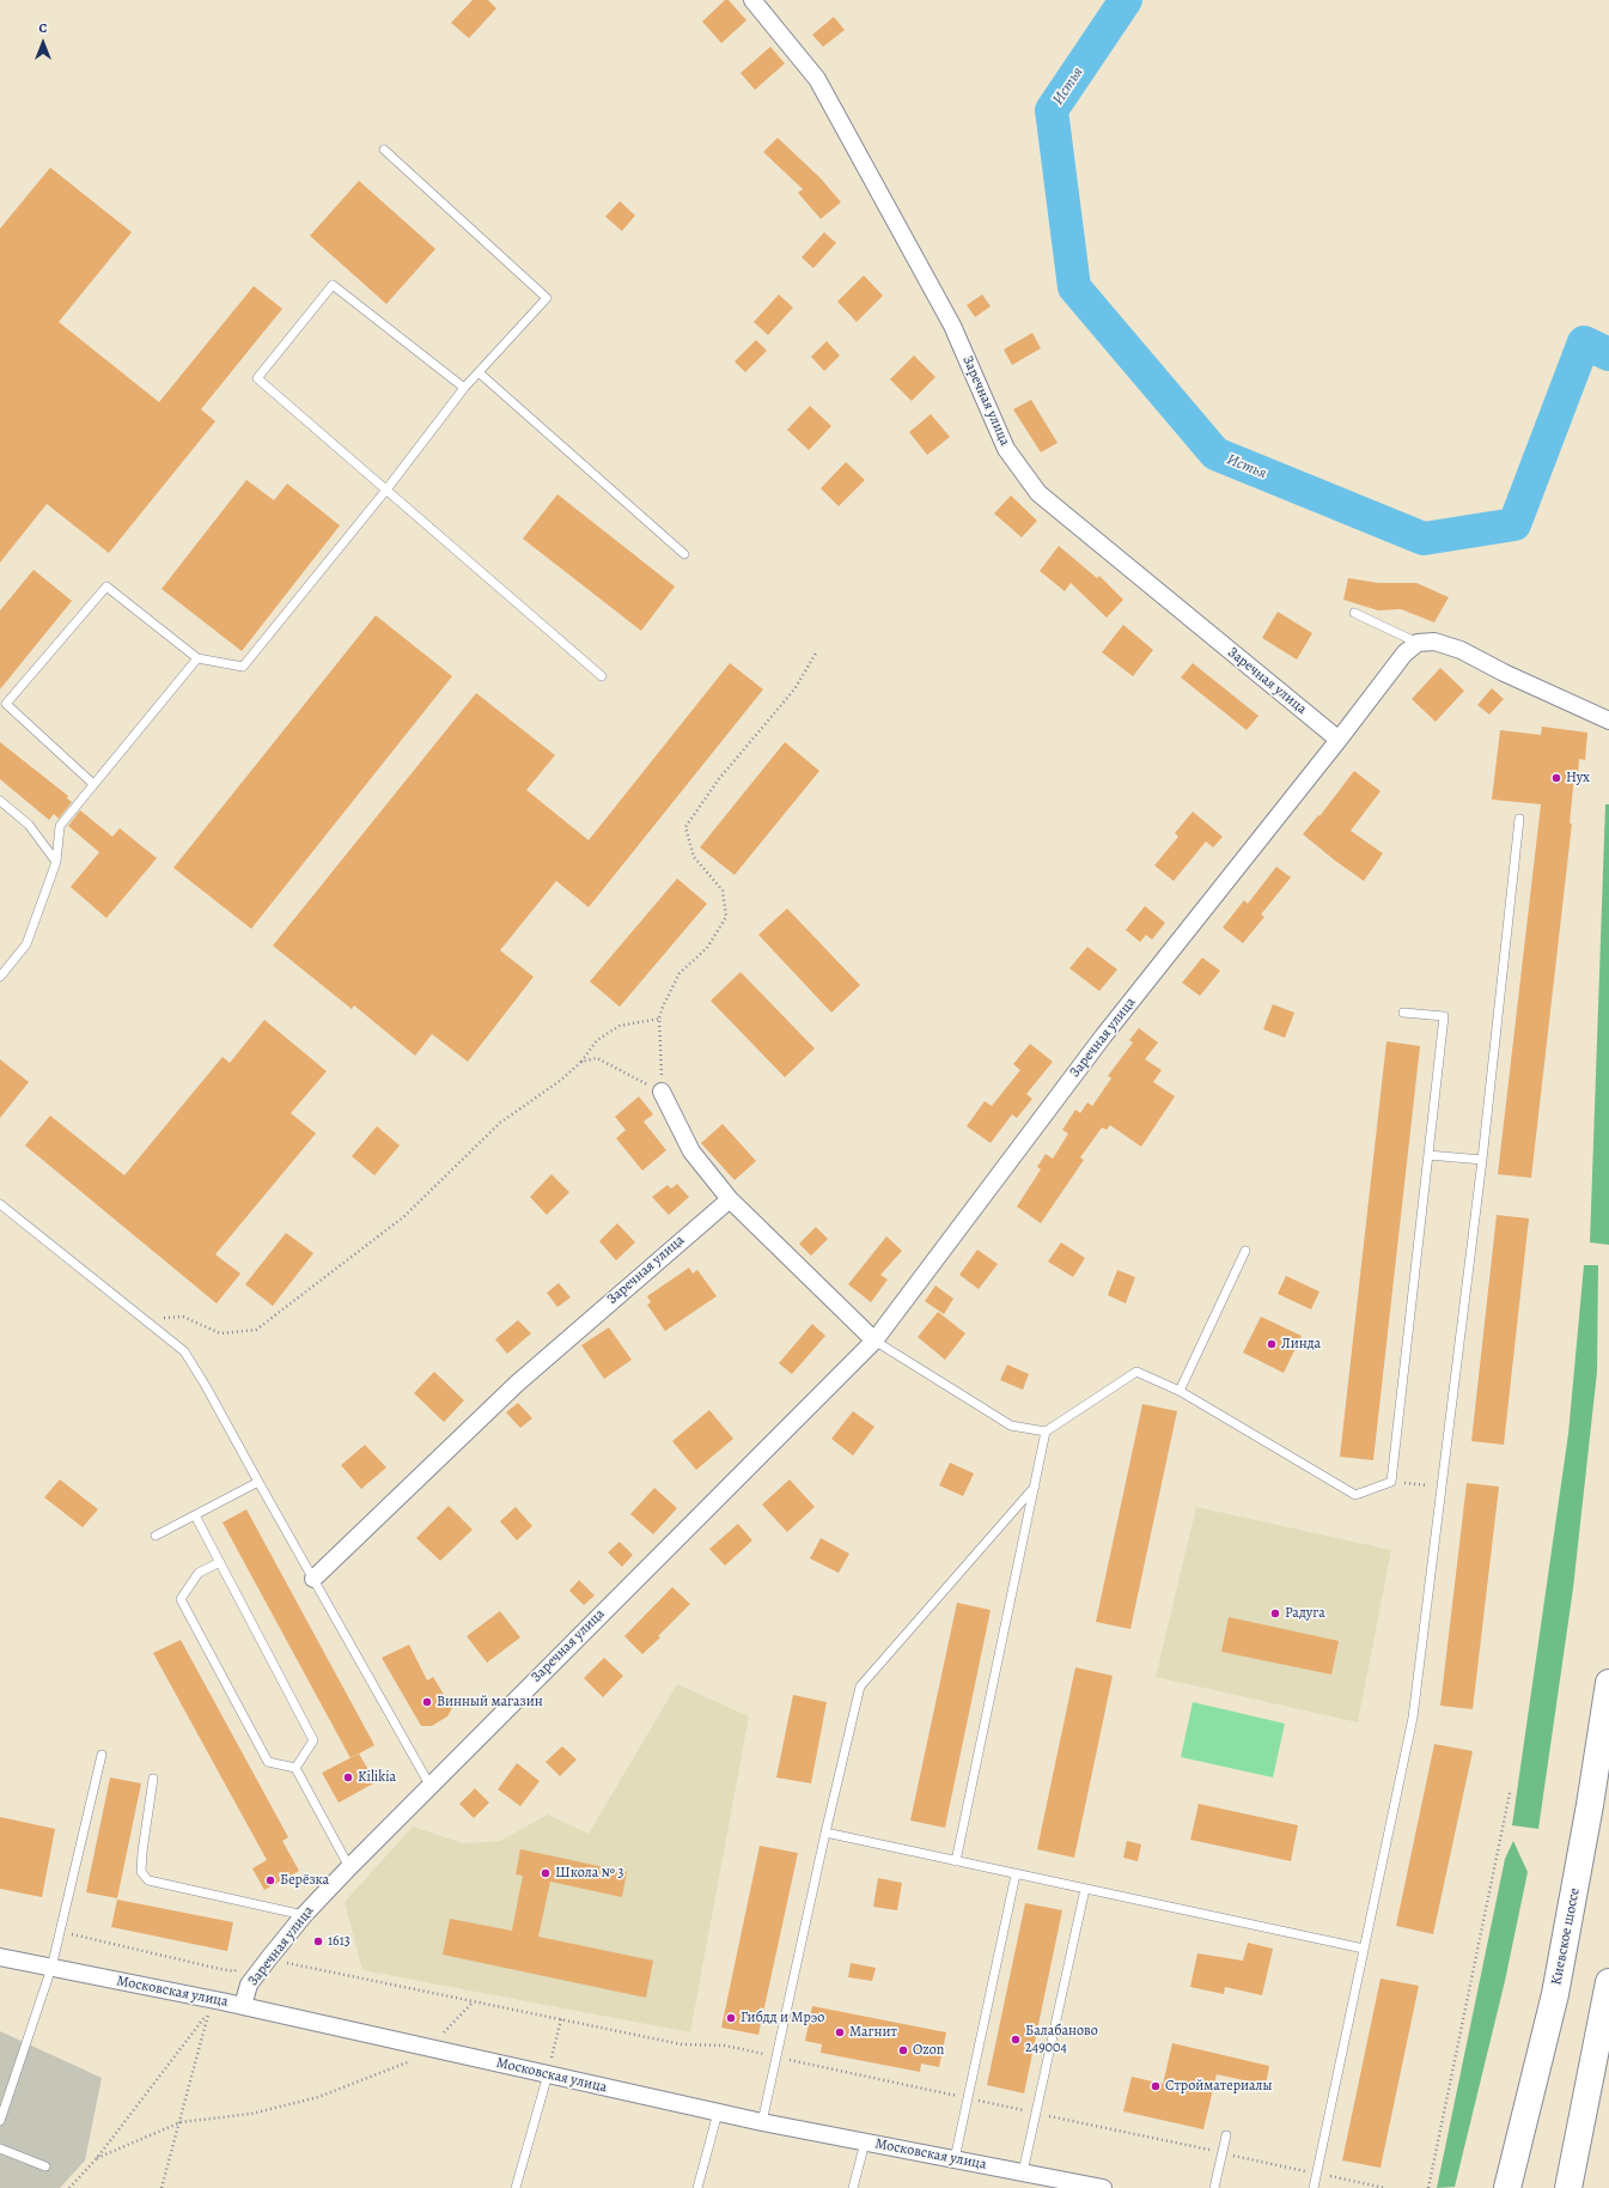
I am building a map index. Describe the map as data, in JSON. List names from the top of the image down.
{
  "streets": {
    "highway": ["Киевское шоссе"],
    "street": ["Заречная улица", "Московская улица"]
  },
  "crossings": [
    ["Заречная улица", "Московская улица"]
  ],
  "water": ["Истья"],
  "places": [
    "Нух",
    "Линда",
    "Радуга",
    "Винный магазин",
    "Kilikia",
    "Школа № 3",
    "Берёзка",
    "1613",
    "Гибдд и Мрэо",
    "Магнит",
    "Балабаново 249004",
    "Ozon",
    "Стройматериалы"
  ],
  "north": "top"
}
